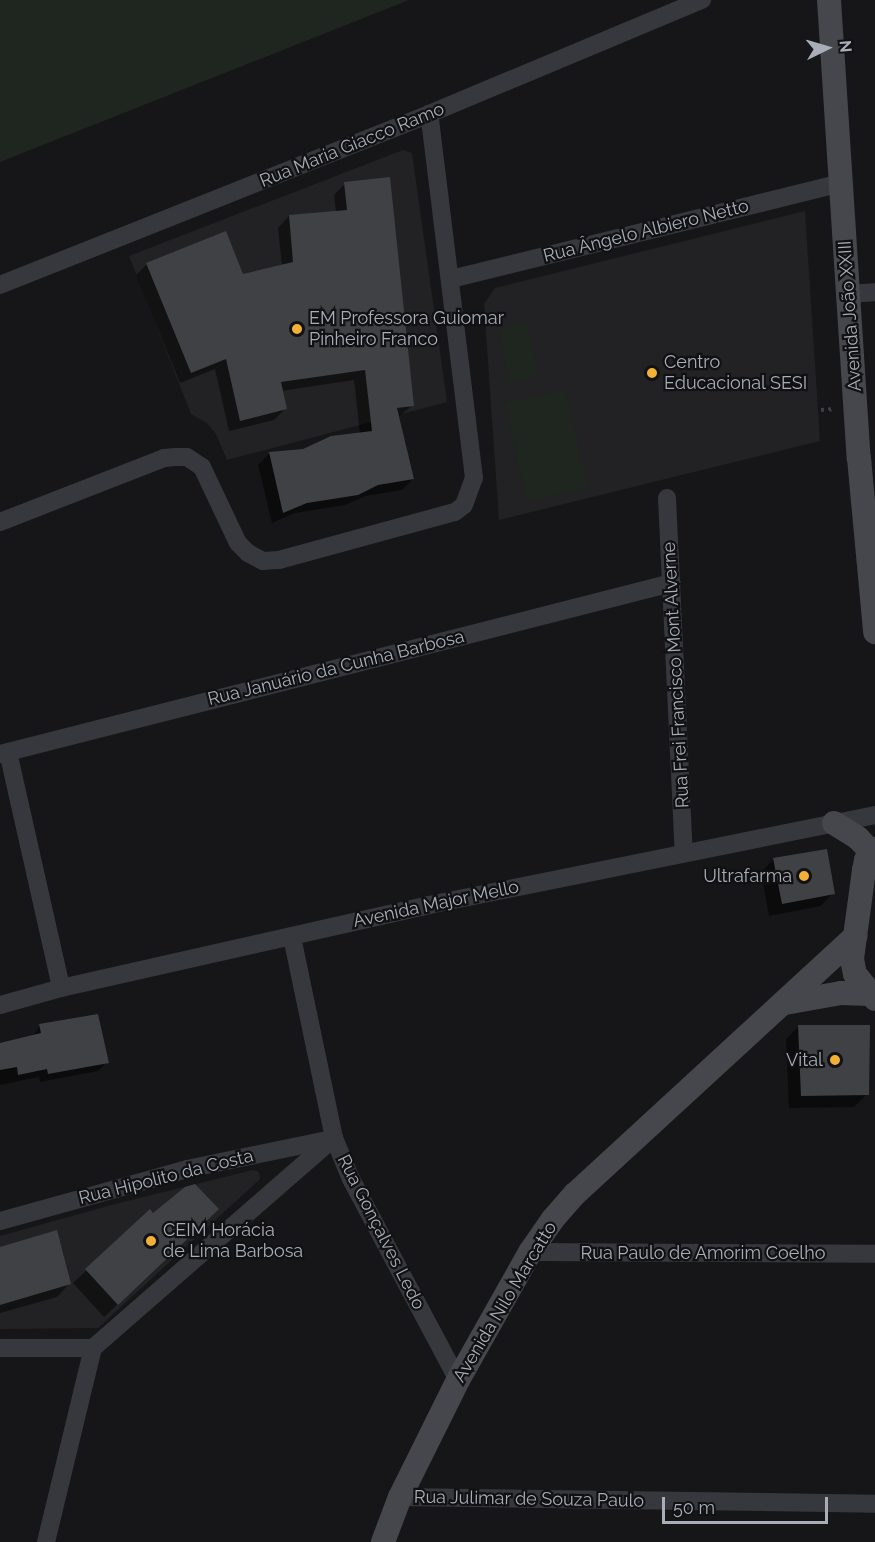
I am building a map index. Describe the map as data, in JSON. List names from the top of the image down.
{
  "streets": {
    "street": [
      "Rua Maria Giacco Ramo",
      "Rua Ângelo Albiero Netto",
      "Avenida João XXIII",
      "Rua Januário da Cunha Barbosa",
      "Rua Frei Francisco Mont Alverne",
      "Avenida Major Mello",
      "Rua Hipolito da Costa",
      "Rua Gonçalves Ledo",
      "Rua Paulo de Amorim Coelho",
      "Avenida Nilo Marcatto",
      "Rua Julimar de Souza Paulo"
    ]
  },
  "crossings": [
    ["Rua Ângelo Albiero Netto", "Avenida João XXIII"],
    ["Rua Januário da Cunha Barbosa", "Rua Frei Francisco Mont Alverne"],
    ["Rua Frei Francisco Mont Alverne", "Avenida Major Mello"],
    ["Avenida Major Mello", "Rua Gonçalves Ledo"],
    ["Rua Hipolito da Costa", "Rua Gonçalves Ledo"],
    ["Rua Gonçalves Ledo", "Avenida Nilo Marcatto"],
    ["Rua Paulo de Amorim Coelho", "Avenida Nilo Marcatto"],
    ["Avenida Nilo Marcatto", "Rua Julimar de Souza Paulo"]
  ],
  "places": [
    "EM Professora Guiomar Pinheiro Franco",
    "Centro Educacional SESI",
    "Ultrafarma",
    "Vital",
    "CEIM Horácia de Lima Barbosa"
  ],
  "scale_bar": "50 m",
  "north": "right"
}
